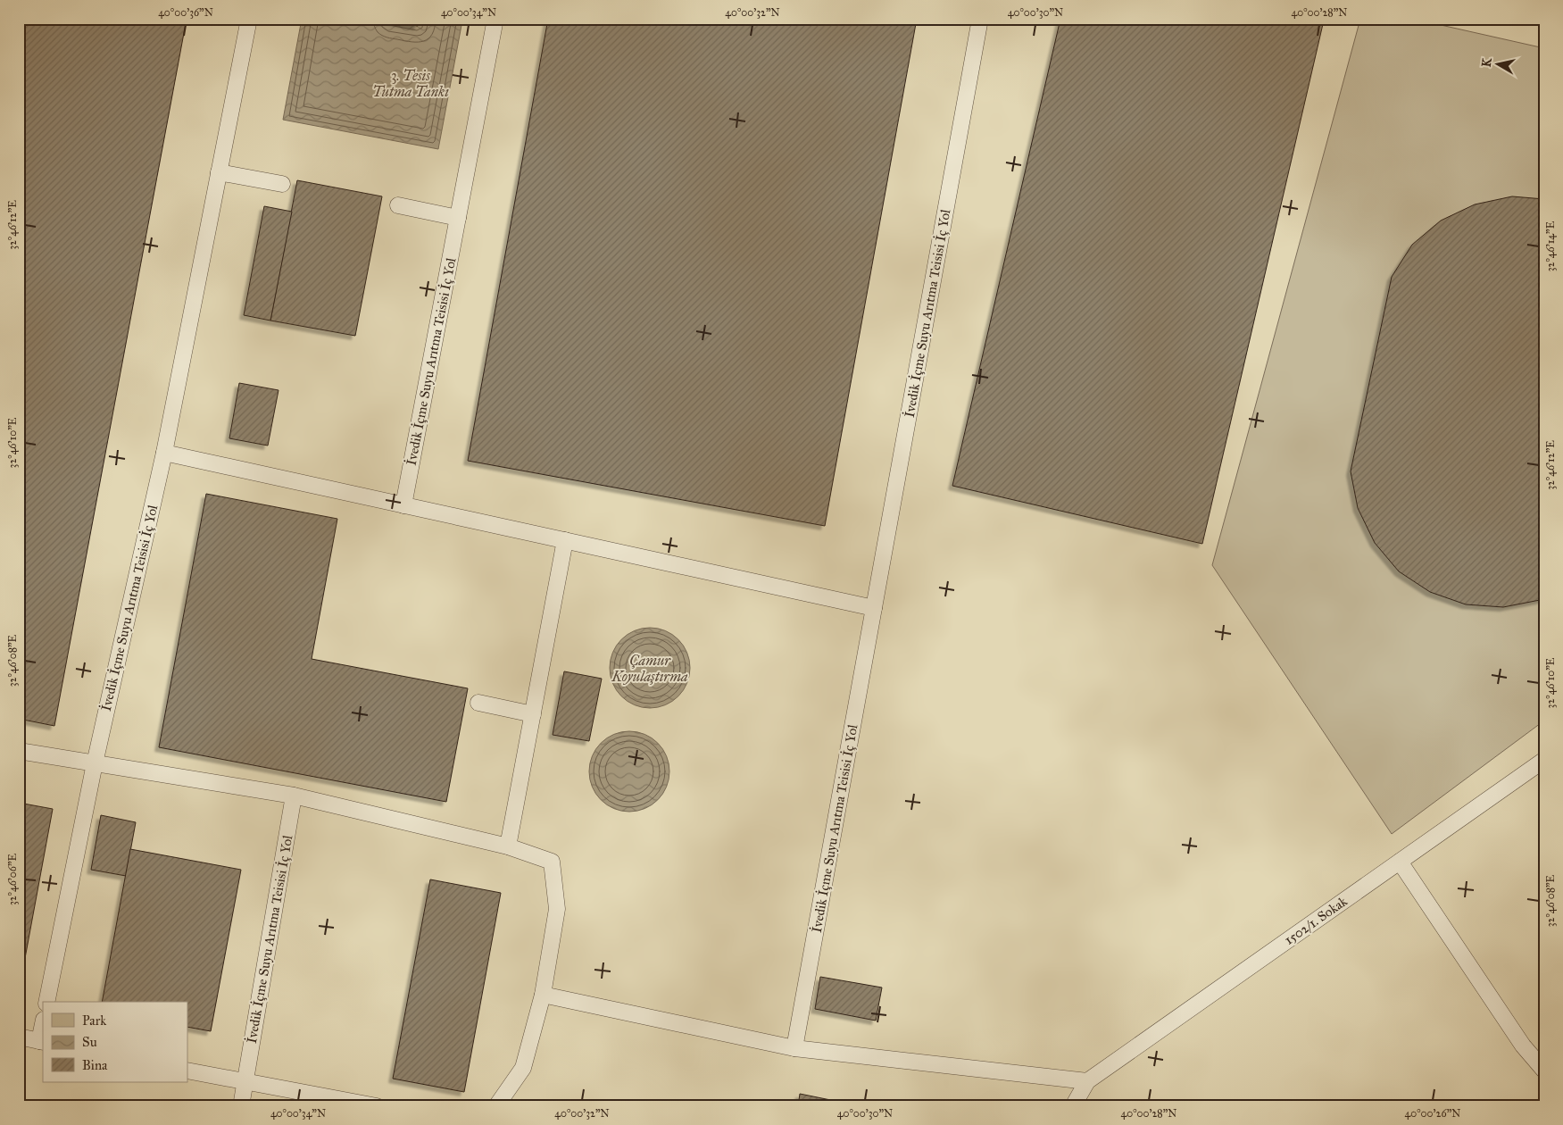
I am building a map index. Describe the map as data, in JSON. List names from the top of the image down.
{
  "streets": {
    "lane": ["İvedik İçme Suyu Arıtma Teisisi İç Yol", "1502/1. Sokak"]
  },
  "water": ["3. Tesis Tutma Tankı", "Çamur Koyulaştırma"],
  "legend": ["Park", "Su", "Bina"],
  "north": "left",
  "coordinates": [
    "40°00'36\"N",
    "40°00'34\"N",
    "40°00'32\"N",
    "40°00'30\"N",
    "40°00'28\"N",
    "32°46'12\"E",
    "32°46'14\"E",
    "32°46'10\"E",
    "32°46'08\"E",
    "32°46'06\"E",
    "40°00'26\"N"
  ]
}
